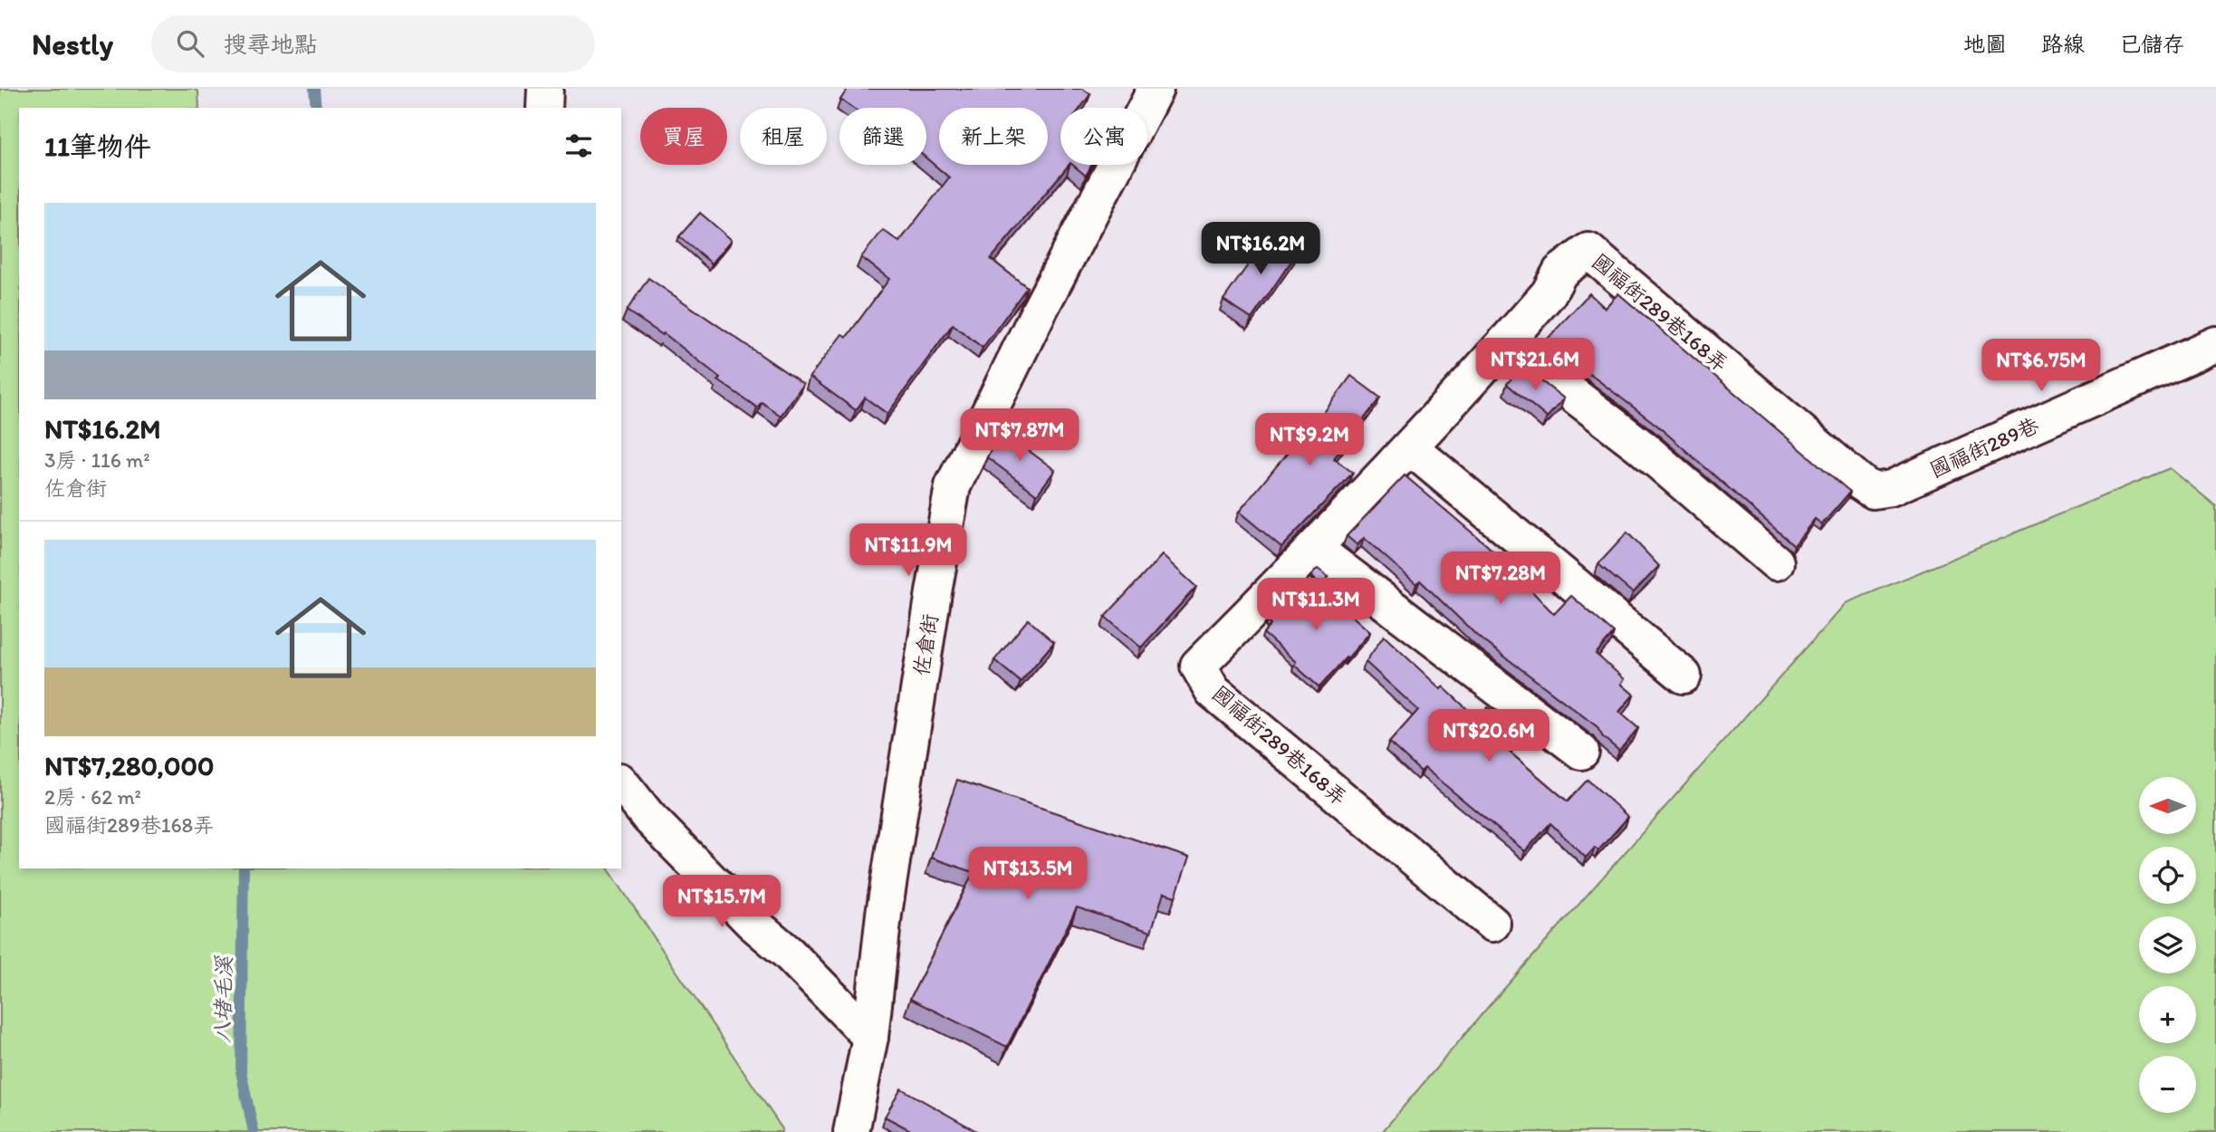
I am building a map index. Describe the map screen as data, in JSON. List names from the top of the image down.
{
  "streets": {
    "street": ["國福街289巷168弄", "國福街289巷", "佐倉街"]
  },
  "crossings": [
    ["國福街289巷168弄", "國福街289巷"]
  ],
  "water": ["八堵毛溪"],
  "north": "left",
  "page": {
    "header": "Nestly",
    "search": "搜尋地點",
    "nav": ["地圖", "路線", "已儲存"],
    "chip": [
      "買屋",
      "租屋",
      "篩選",
      "新上架",
      "公寓"
    ],
    "heading": "11筆物件",
    "list": [
      {
        "name": "NT$16.2M",
        "note": "3房 · 116 m² · 佐倉街"
      },
      {
        "name": "NT$7,280,000",
        "note": "2房 · 62 m² · 國福街289巷168弄"
      }
    ],
    "price": [
      "NT$16.2M",
      "NT$21.6M",
      "NT$6.75M",
      "NT$7.87M",
      "NT$9.2M",
      "NT$11.9M",
      "NT$7.28M",
      "NT$11.3M",
      "NT$20.6M",
      "NT$13.5M",
      "NT$15.7M"
    ],
    "map_buttons": ["+", "−"]
  }
}
